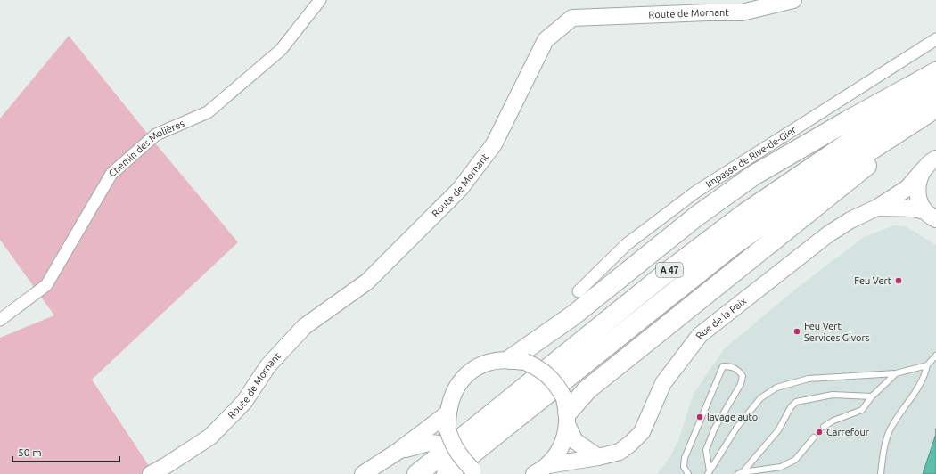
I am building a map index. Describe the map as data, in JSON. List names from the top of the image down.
{
  "streets": {
    "highway": ["A 47"],
    "main road": ["Route de Mornant", "Rue de la Paix"],
    "street": ["Chemin des Molières", "Impasse de Rive-de-Gier"]
  },
  "places": [
    "Feu Vert",
    "Feu Vert Services Givors",
    "lavage auto",
    "Carrefour"
  ],
  "scale_bar": "50 m"
}
